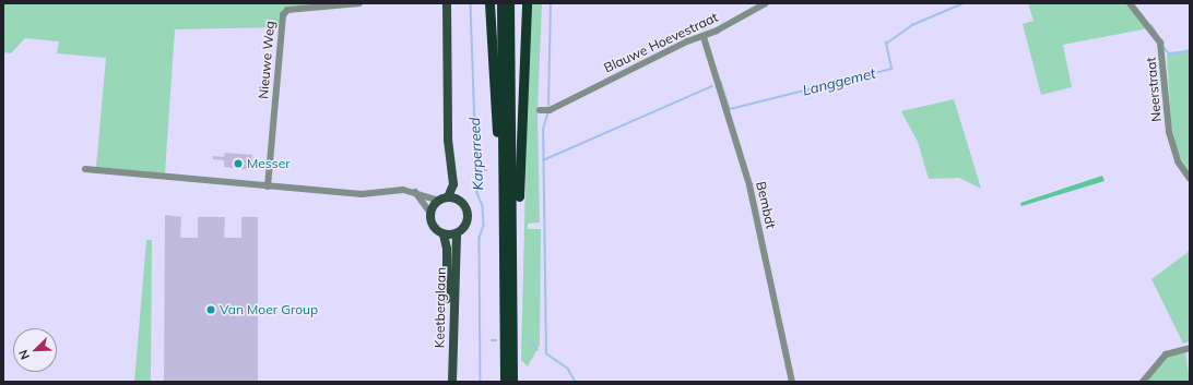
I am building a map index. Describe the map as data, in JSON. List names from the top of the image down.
{
  "streets": {
    "main road": ["Keetberglaan"],
    "street": [
      "Blauwe Hoevestraat",
      "Nieuwe Weg",
      "Neerstraat",
      "Bembdt"
    ]
  },
  "crossings": [
    ["Blauwe Hoevestraat", "Bembdt"]
  ],
  "water": ["Langgemet", "Karperreed"],
  "places": ["Messer", "Van Moer Group"],
  "north": "bottom left"
}
